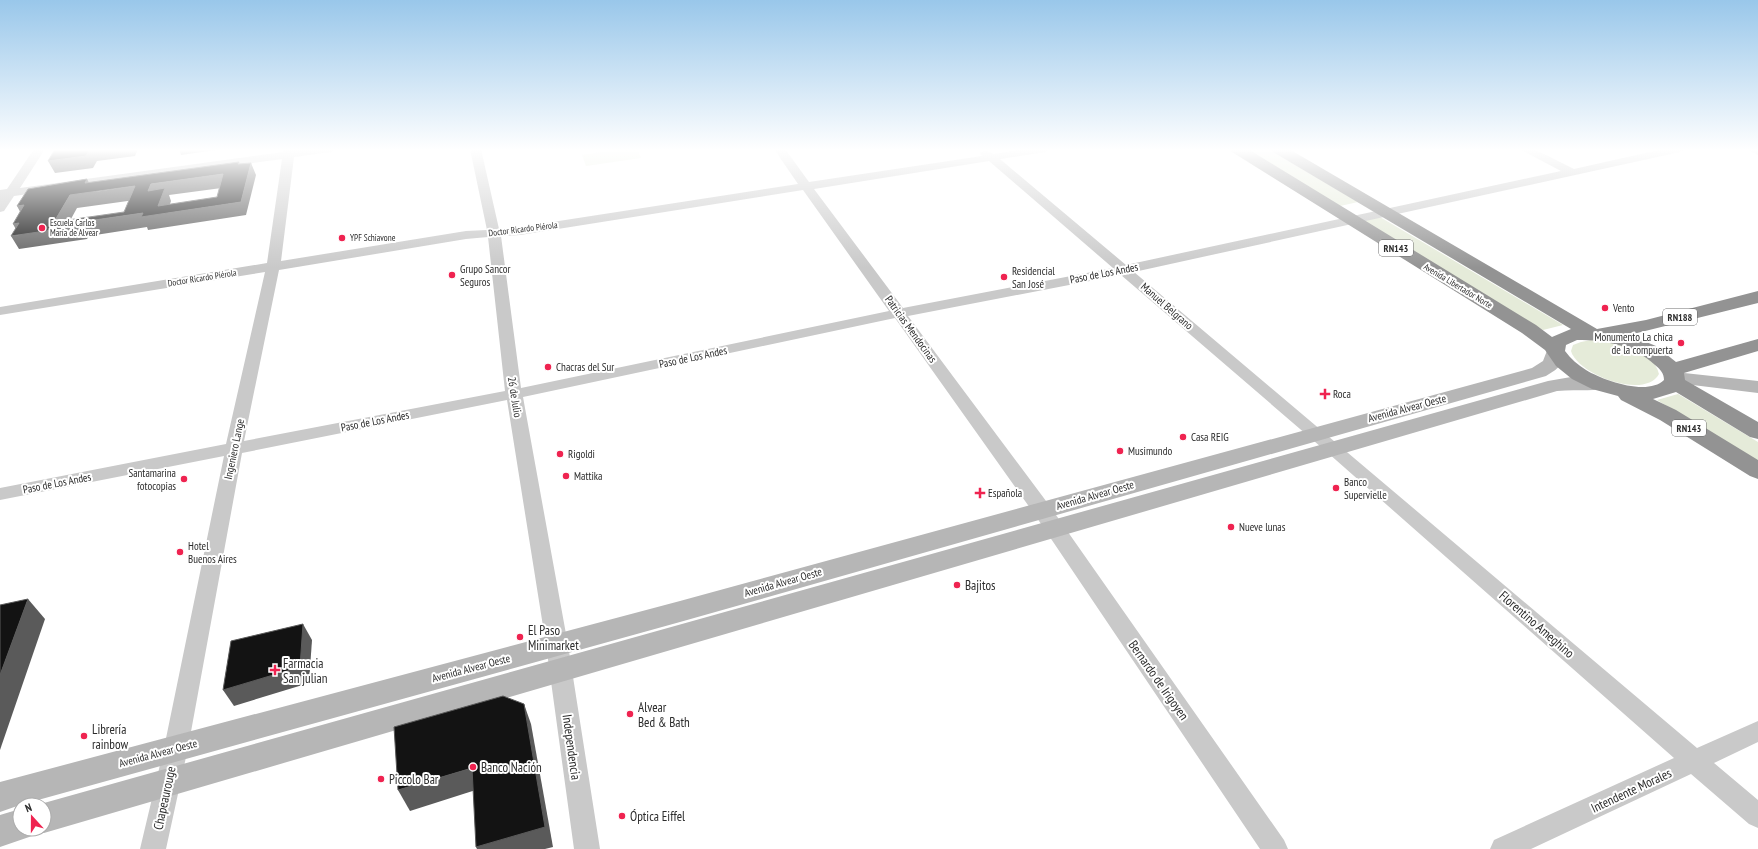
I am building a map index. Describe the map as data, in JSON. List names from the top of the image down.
{
  "streets": {
    "highway": ["RN143", "Avenida Libertador Norte", "RN188"],
    "main road": ["Avenida Alvear Oeste"],
    "street": [
      "Doctor Ricardo Piérola",
      "Paso de Los Andes",
      "Manuel Belgrano",
      "Patricias Mendocinas",
      "26 de Julio",
      "Ingeniero Lange",
      "Florentino Ameghino",
      "Bernardo de Irigoyen",
      "Independencia",
      "Intendente Morales",
      "Chapeaurouge"
    ]
  },
  "crossings": [
    ["Doctor Ricardo Piérola", "26 de Julio"],
    ["Doctor Ricardo Piérola", "Ingeniero Lange"],
    ["RN143", "Paso de Los Andes"],
    ["RN143", "Avenida Libertador Norte"],
    ["RN143", "RN188"],
    ["RN143", "Avenida Alvear Oeste"],
    ["Paso de Los Andes", "Avenida Libertador Norte"],
    ["Paso de Los Andes", "Manuel Belgrano"],
    ["Paso de Los Andes", "Patricias Mendocinas"],
    ["Paso de Los Andes", "26 de Julio"],
    ["Paso de Los Andes", "Ingeniero Lange"],
    ["Avenida Libertador Norte", "Avenida Alvear Oeste"],
    ["Manuel Belgrano", "Avenida Alvear Oeste"],
    ["Manuel Belgrano", "Florentino Ameghino"],
    ["Patricias Mendocinas", "Avenida Alvear Oeste"],
    ["Patricias Mendocinas", "Bernardo de Irigoyen"],
    ["26 de Julio", "Avenida Alvear Oeste"],
    ["26 de Julio", "Independencia"],
    ["Avenida Alvear Oeste", "Ingeniero Lange"],
    ["Avenida Alvear Oeste", "Florentino Ameghino"],
    ["Avenida Alvear Oeste", "Bernardo de Irigoyen"],
    ["Avenida Alvear Oeste", "Independencia"],
    ["Avenida Alvear Oeste", "Chapeaurouge"],
    ["Ingeniero Lange", "Chapeaurouge"],
    ["Florentino Ameghino", "Intendente Morales"]
  ],
  "places": {
    "other": [
      "Escuela Carlos María de Alvear",
      "YPF Schiavone",
      "Grupo Sancor Seguros",
      "Residencial San José",
      "Vento",
      "Monumento La chica de la compuerta",
      "Chacras del Sur",
      "Casa REIG",
      "Musimundo",
      "Rigoldi",
      "Mattika",
      "Santamarina fotocopias",
      "Banco Supervielle",
      "Nueve lunas",
      "Hotel Buenos Aires",
      "Bajitos",
      "El Paso Minimarket",
      "Alvear Bed & Bath",
      "Librería rainbow",
      "Banco Nación",
      "Piccolo Bar",
      "Óptica Eiffel"
    ],
    "health": ["Roca", "Española", "Farmacia San julian"]
  },
  "north": "top"
}
